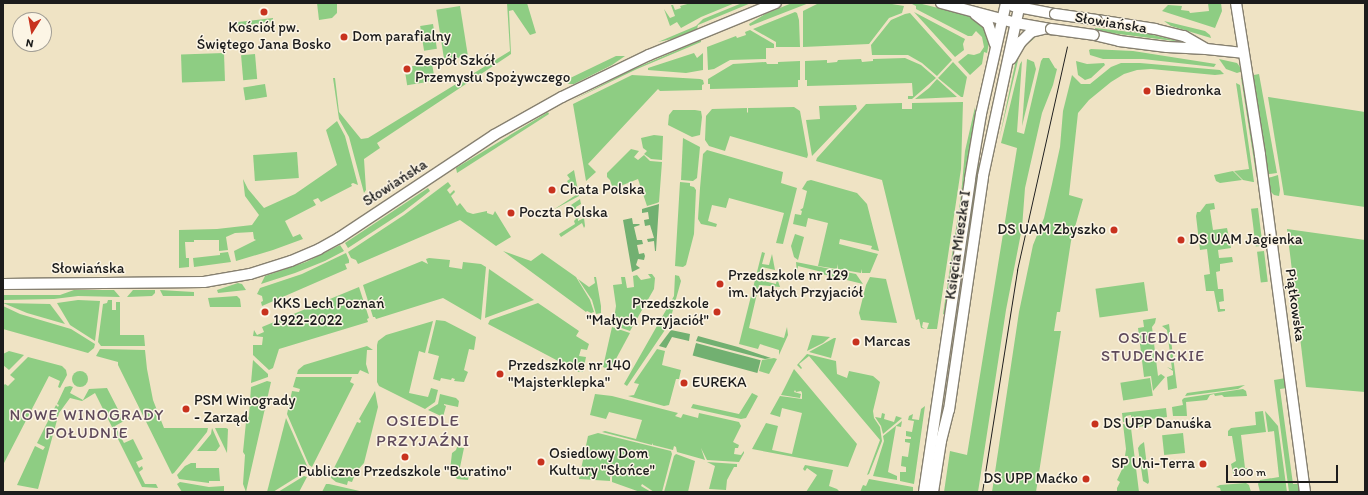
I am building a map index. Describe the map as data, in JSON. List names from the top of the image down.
{
  "streets": {
    "street": ["Słowiańska", "Księcia Mieszka I", "Piątkowska"]
  },
  "crossings": [
    ["Słowiańska", "Księcia Mieszka I"],
    ["Słowiańska", "Piątkowska"]
  ],
  "districts": ["OSIEDLE STUDENCKIE", "NOWE WINOGRADY POŁUDNIE", "OSIEDLE PRZYJAŹNI"],
  "places": [
    "Kościół pw. Świętego Jana Bosko",
    "Dom parafialny",
    "Zespół Szkół Przemysłu Spożywczego",
    "Biedronka",
    "Chata Polska",
    "Poczta Polska",
    "DS UAM Zbyszko",
    "DS UAM Jagienka",
    "Przedszkole nr 129 im. Małych Przyjaciół",
    "KKS Lech Poznań 1922-2022",
    "Przedszkole \"Małych Przyjaciół\"",
    "Marcas",
    "Przedszkole nr 140 \"Majsterklepka\"",
    "EUREKA",
    "PSM Winogrady - Zarząd",
    "DS UPP Danuśka",
    "Publiczne Przedszkole \"Buratino\"",
    "Osiedlowy Dom Kultury \"Słońce\"",
    "SP Uni-Terra",
    "DS UPP Maćko"
  ],
  "scale_bar": "100 m",
  "north": "bottom"
}
